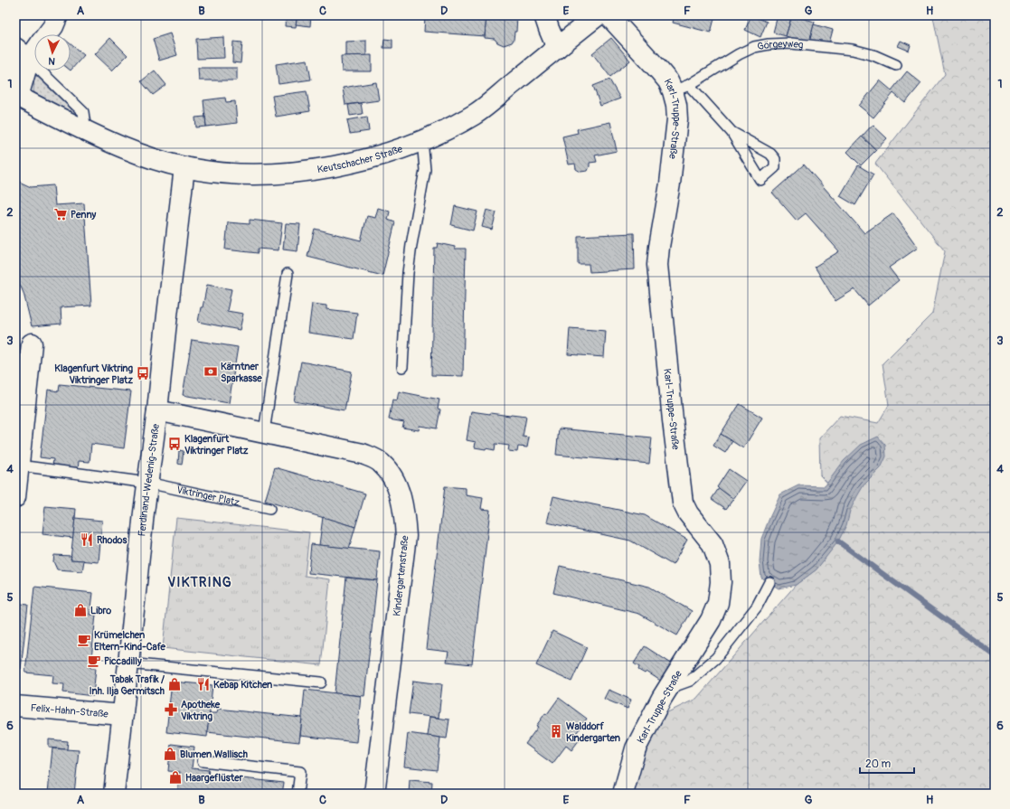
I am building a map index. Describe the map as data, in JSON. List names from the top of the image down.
{
  "streets": {
    "street": [
      "Karl-Truppe-Straße",
      "Keutschacher Straße",
      "Ferdinand-Wedenig-Straße",
      "Kindergartenstraße",
      "Felix-Hahn-Straße"
    ],
    "lane": ["Görgeyweg", "Viktringer Platz"]
  },
  "crossings": [
    ["Görgeyweg", "Karl-Truppe-Straße"],
    ["Keutschacher Straße", "Ferdinand-Wedenig-Straße"],
    ["Ferdinand-Wedenig-Straße", "Viktringer Platz"],
    ["Ferdinand-Wedenig-Straße", "Kindergartenstraße"],
    ["Ferdinand-Wedenig-Straße", "Felix-Hahn-Straße"]
  ],
  "districts": ["VIKTRING"],
  "places": {
    "supermarket": ["Penny"],
    "bank": ["Kärntner Sparkasse"],
    "bus stop": ["Klagenfurt Viktring Viktringer Platz", "Klagenfurt Viktringer Platz"],
    "restaurant": ["Rhodos", "Kebap Kitchen"],
    "shop": [
      "Libro",
      "Tabak Trafik / Inh. Ilja Germitsch",
      "Blumen Wallisch",
      "Haargeflüster"
    ],
    "cafe": ["Krümelchen Eltern-Kind-Cafe", "Piccadilly"],
    "pharmacy": ["Apotheke Viktring"],
    "building": ["Walddorf Kindergarten"]
  },
  "scale_bar": "20 m",
  "north": "bottom",
  "grid": {
    "columns": [
      "A",
      "B",
      "C",
      "D",
      "E",
      "F",
      "G",
      "H"
    ],
    "rows": [
      "1",
      "2",
      "3",
      "4",
      "5",
      "6"
    ]
  }
}
